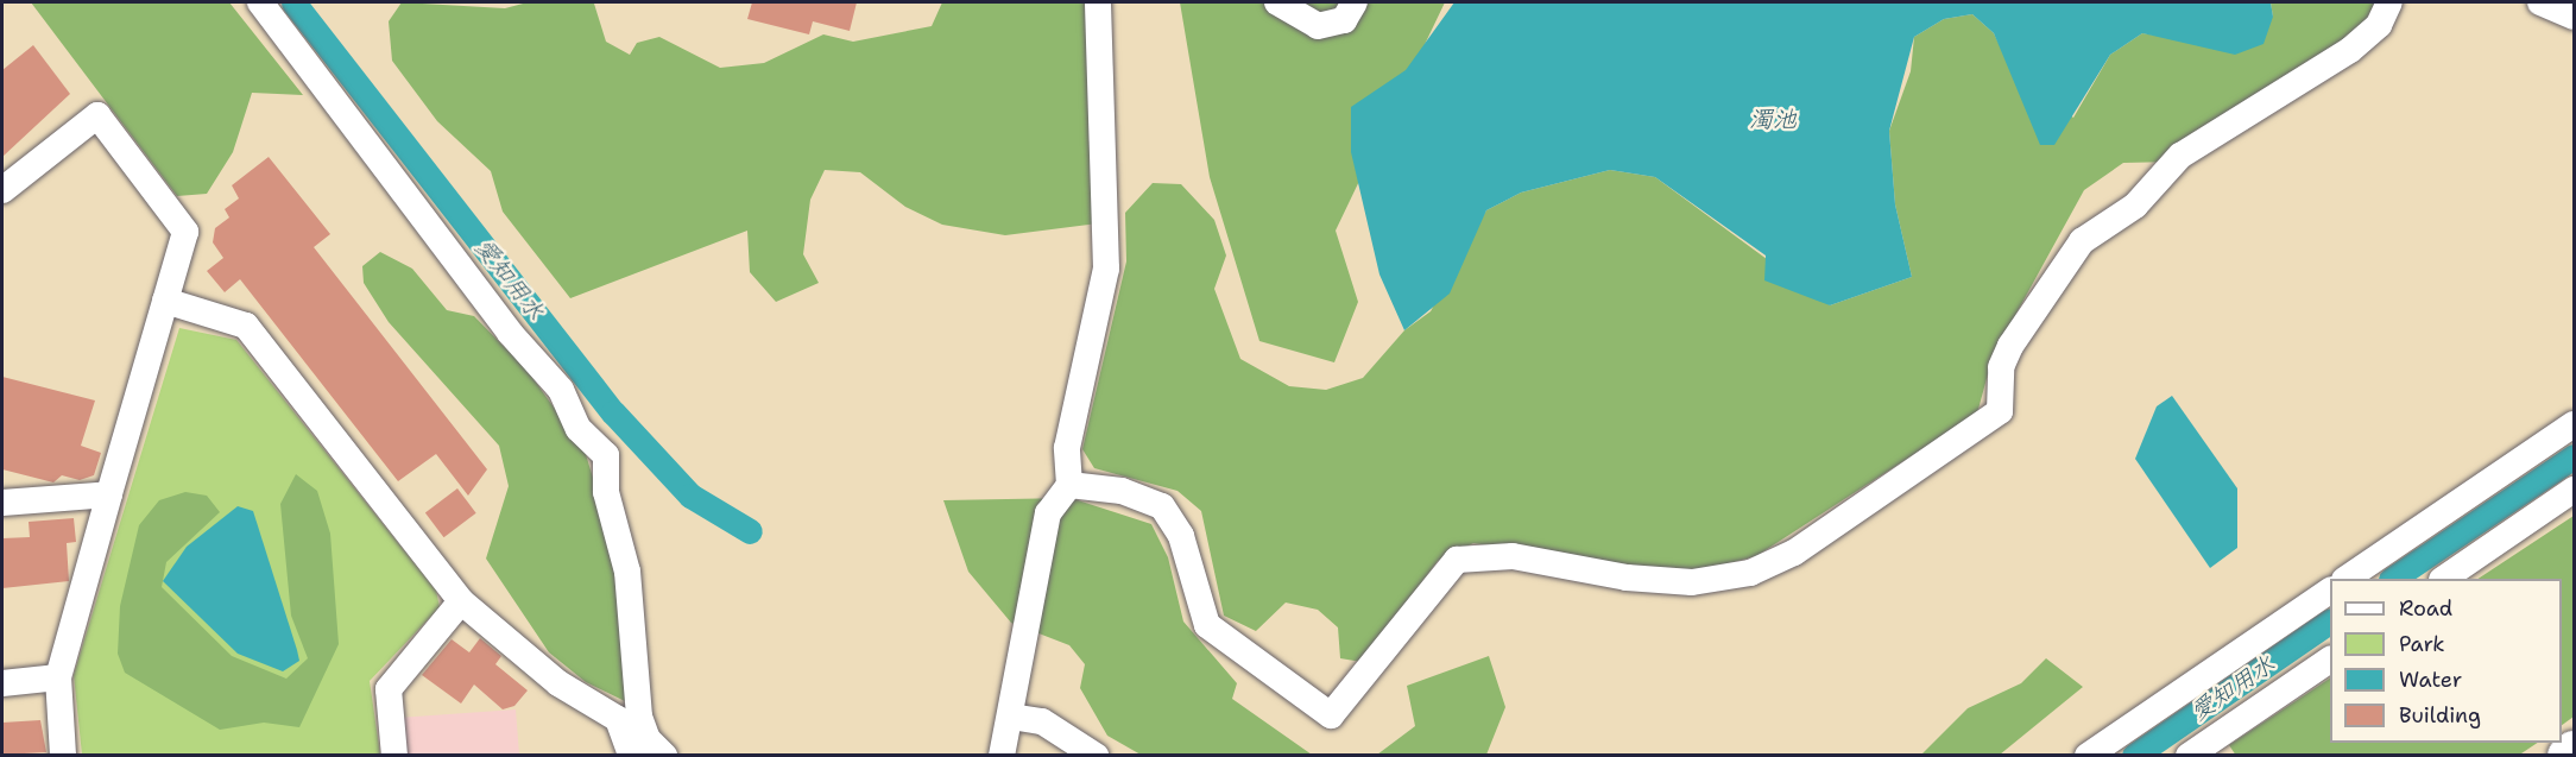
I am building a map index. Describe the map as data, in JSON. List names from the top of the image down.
{
  "water": ["濁池", "愛知用水"],
  "legend": [
    "Road",
    "Park",
    "Water",
    "Building"
  ]
}
